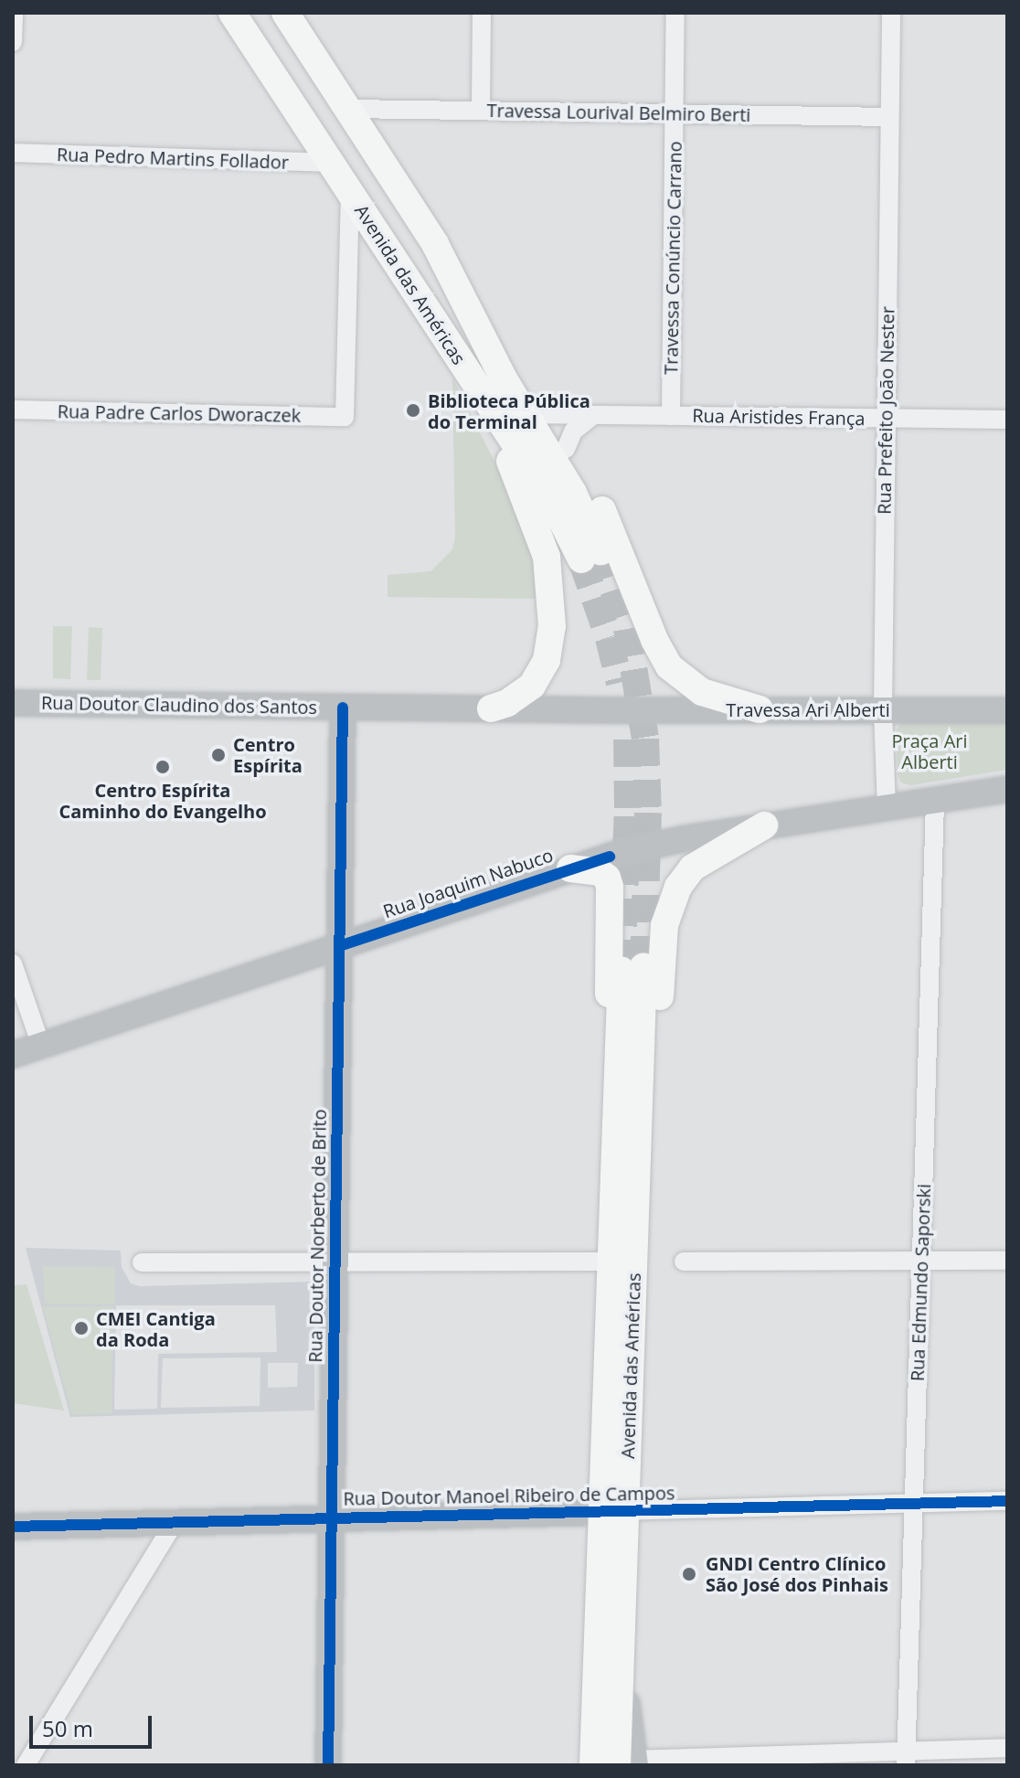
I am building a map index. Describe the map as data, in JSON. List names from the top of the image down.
{
  "streets": {
    "main road": [
      "Avenida das Américas",
      "Rua Doutor Claudino dos Santos",
      "Travessa Ari Alberti",
      "Rua Joaquim Nabuco",
      "Rua Doutor Norberto de Brito",
      "Rua Doutor Manoel Ribeiro de Campos"
    ],
    "street": [
      "Travessa Lourival Belmiro Berti",
      "Rua Pedro Martins Follador",
      "Travessa Conúncio Carrano",
      "Rua Prefeito João Nester",
      "Rua Padre Carlos Dworaczek",
      "Rua Aristides França",
      "Rua Edmundo Saporski"
    ]
  },
  "crossings": [
    ["Travessa Lourival Belmiro Berti", "Travessa Conúncio Carrano"],
    ["Travessa Lourival Belmiro Berti", "Avenida das Américas"],
    ["Travessa Lourival Belmiro Berti", "Rua Prefeito João Nester"],
    ["Rua Pedro Martins Follador", "Avenida das Américas"],
    ["Travessa Conúncio Carrano", "Rua Aristides França"],
    ["Avenida das Américas", "Rua Padre Carlos Dworaczek"],
    ["Avenida das Américas", "Rua Aristides França"],
    ["Avenida das Américas", "Rua Doutor Manoel Ribeiro de Campos"],
    ["Rua Prefeito João Nester", "Rua Aristides França"],
    ["Rua Prefeito João Nester", "Travessa Ari Alberti"],
    ["Rua Prefeito João Nester", "Rua Joaquim Nabuco"],
    ["Rua Doutor Claudino dos Santos", "Travessa Ari Alberti"],
    ["Rua Doutor Claudino dos Santos", "Rua Doutor Norberto de Brito"],
    ["Rua Joaquim Nabuco", "Rua Doutor Norberto de Brito"],
    ["Rua Joaquim Nabuco", "Rua Edmundo Saporski"],
    ["Rua Doutor Norberto de Brito", "Rua Doutor Manoel Ribeiro de Campos"],
    ["Rua Edmundo Saporski", "Rua Doutor Manoel Ribeiro de Campos"]
  ],
  "parks": ["Praça Ari Alberti"],
  "places": [
    "Biblioteca Pública do Terminal",
    "Centro Espírita",
    "Centro Espírita Caminho do Evangelho",
    "CMEI Cantiga da Roda",
    "GNDI Centro Clínico São José dos Pinhais"
  ],
  "scale_bar": "50 m"
}
